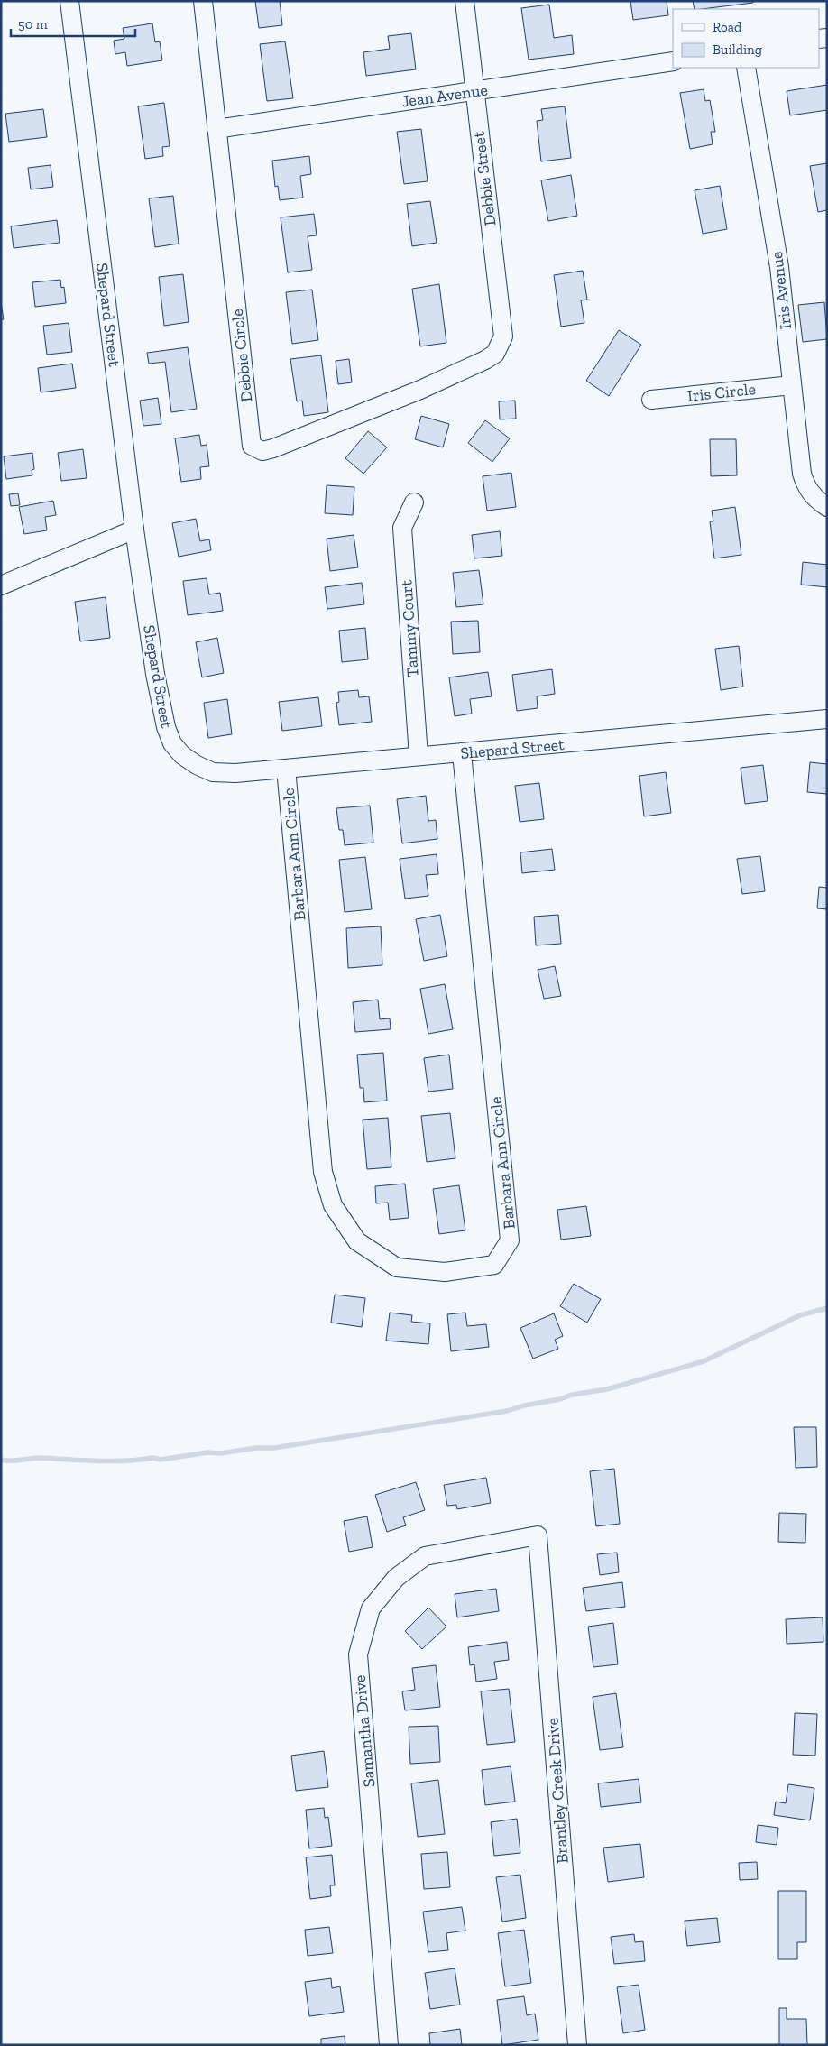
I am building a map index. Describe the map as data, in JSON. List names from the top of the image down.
{
  "streets": {
    "street": [
      "Jean Avenue",
      "Debbie Street",
      "Iris Avenue",
      "Shepard Street",
      "Debbie Circle",
      "Iris Circle",
      "Tammy Court",
      "Barbara Ann Circle",
      "Samantha Drive",
      "Brantley Creek Drive"
    ]
  },
  "crossings": [
    ["Jean Avenue", "Debbie Street"],
    ["Jean Avenue", "Debbie Circle"],
    ["Debbie Street", "Debbie Circle"],
    ["Iris Avenue", "Iris Circle"],
    ["Shepard Street", "Tammy Court"],
    ["Shepard Street", "Barbara Ann Circle"],
    ["Samantha Drive", "Brantley Creek Drive"]
  ],
  "legend": ["Road", "Building"],
  "scale_bar": "50 m"
}
